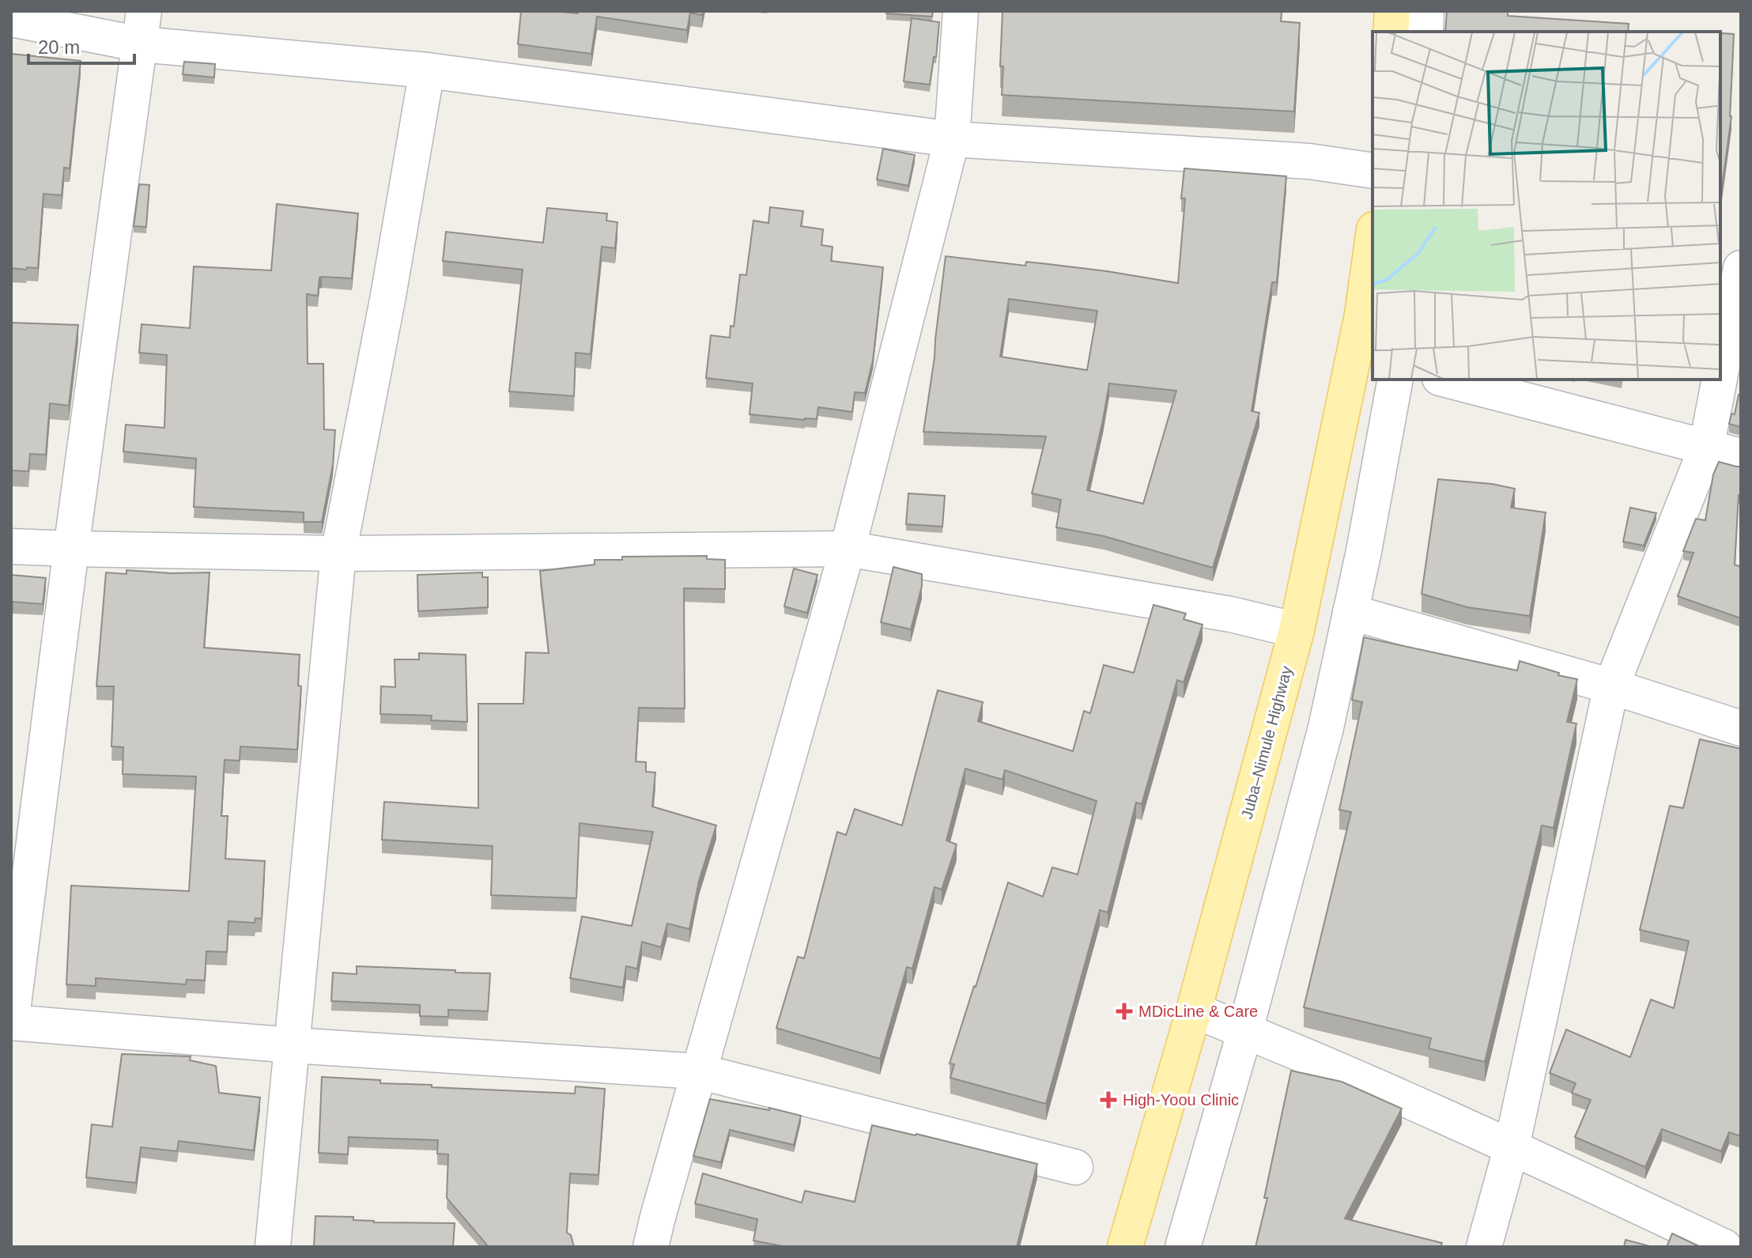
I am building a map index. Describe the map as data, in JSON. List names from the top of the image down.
{
  "streets": {
    "main road": ["Juba–Nimule Highway"]
  },
  "places": {
    "health": ["MDicLine & Care", "High-Yoou Clinic"]
  },
  "scale_bar": "20 m"
}
